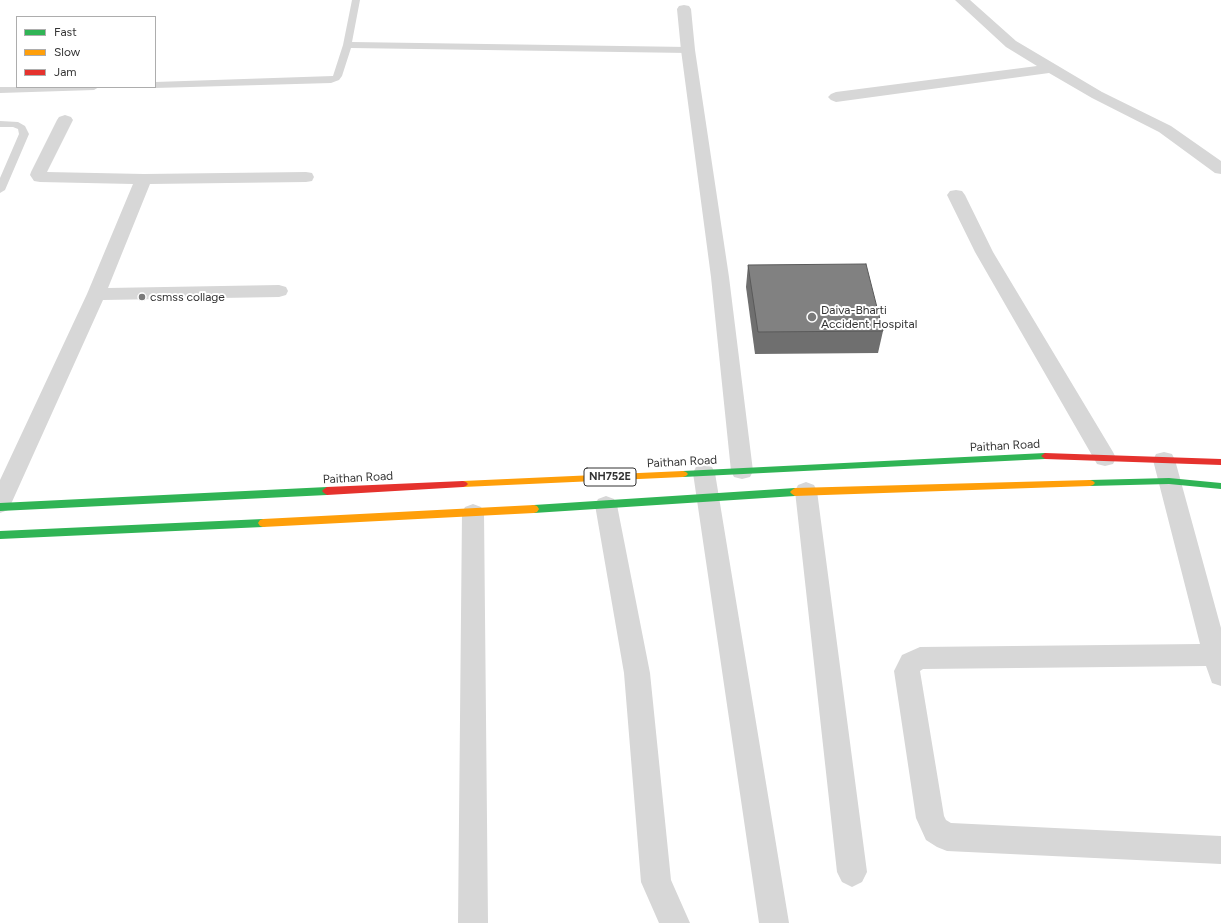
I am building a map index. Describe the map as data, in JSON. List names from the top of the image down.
{
  "streets": {
    "highway": ["Paithan Road", "NH752E"]
  },
  "places": ["csmss collage", "Daiva-Bharti Accident Hospital"],
  "legend": ["Fast", "Slow", "Jam"]
}
